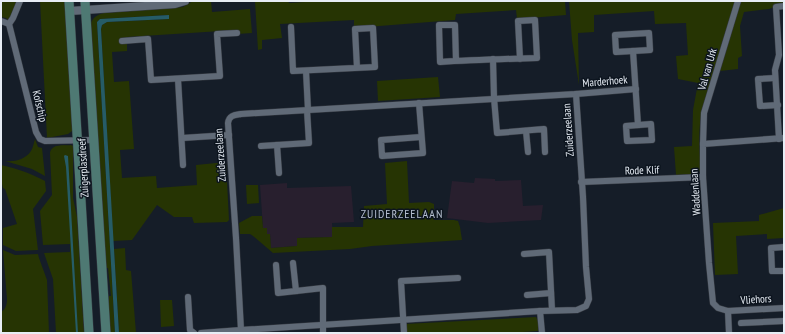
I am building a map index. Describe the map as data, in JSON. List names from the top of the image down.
{
  "streets": {
    "main road": ["Zuigerplasdreef"],
    "street": [
      "Val van Urk",
      "Marderhoek",
      "Kofschip",
      "Zuiderzeelaan",
      "Rode Klif",
      "Waddenlaan",
      "Vliehors"
    ]
  },
  "crossings": [
    ["Val van Urk", "Waddenlaan"],
    ["Marderhoek", "Zuiderzeelaan"],
    ["Kofschip", "Zuigerplasdreef"],
    ["Zuiderzeelaan", "Rode Klif"],
    ["Rode Klif", "Waddenlaan"],
    ["Waddenlaan", "Vliehors"]
  ],
  "districts": ["ZUIDERZEELAAN"]
}
